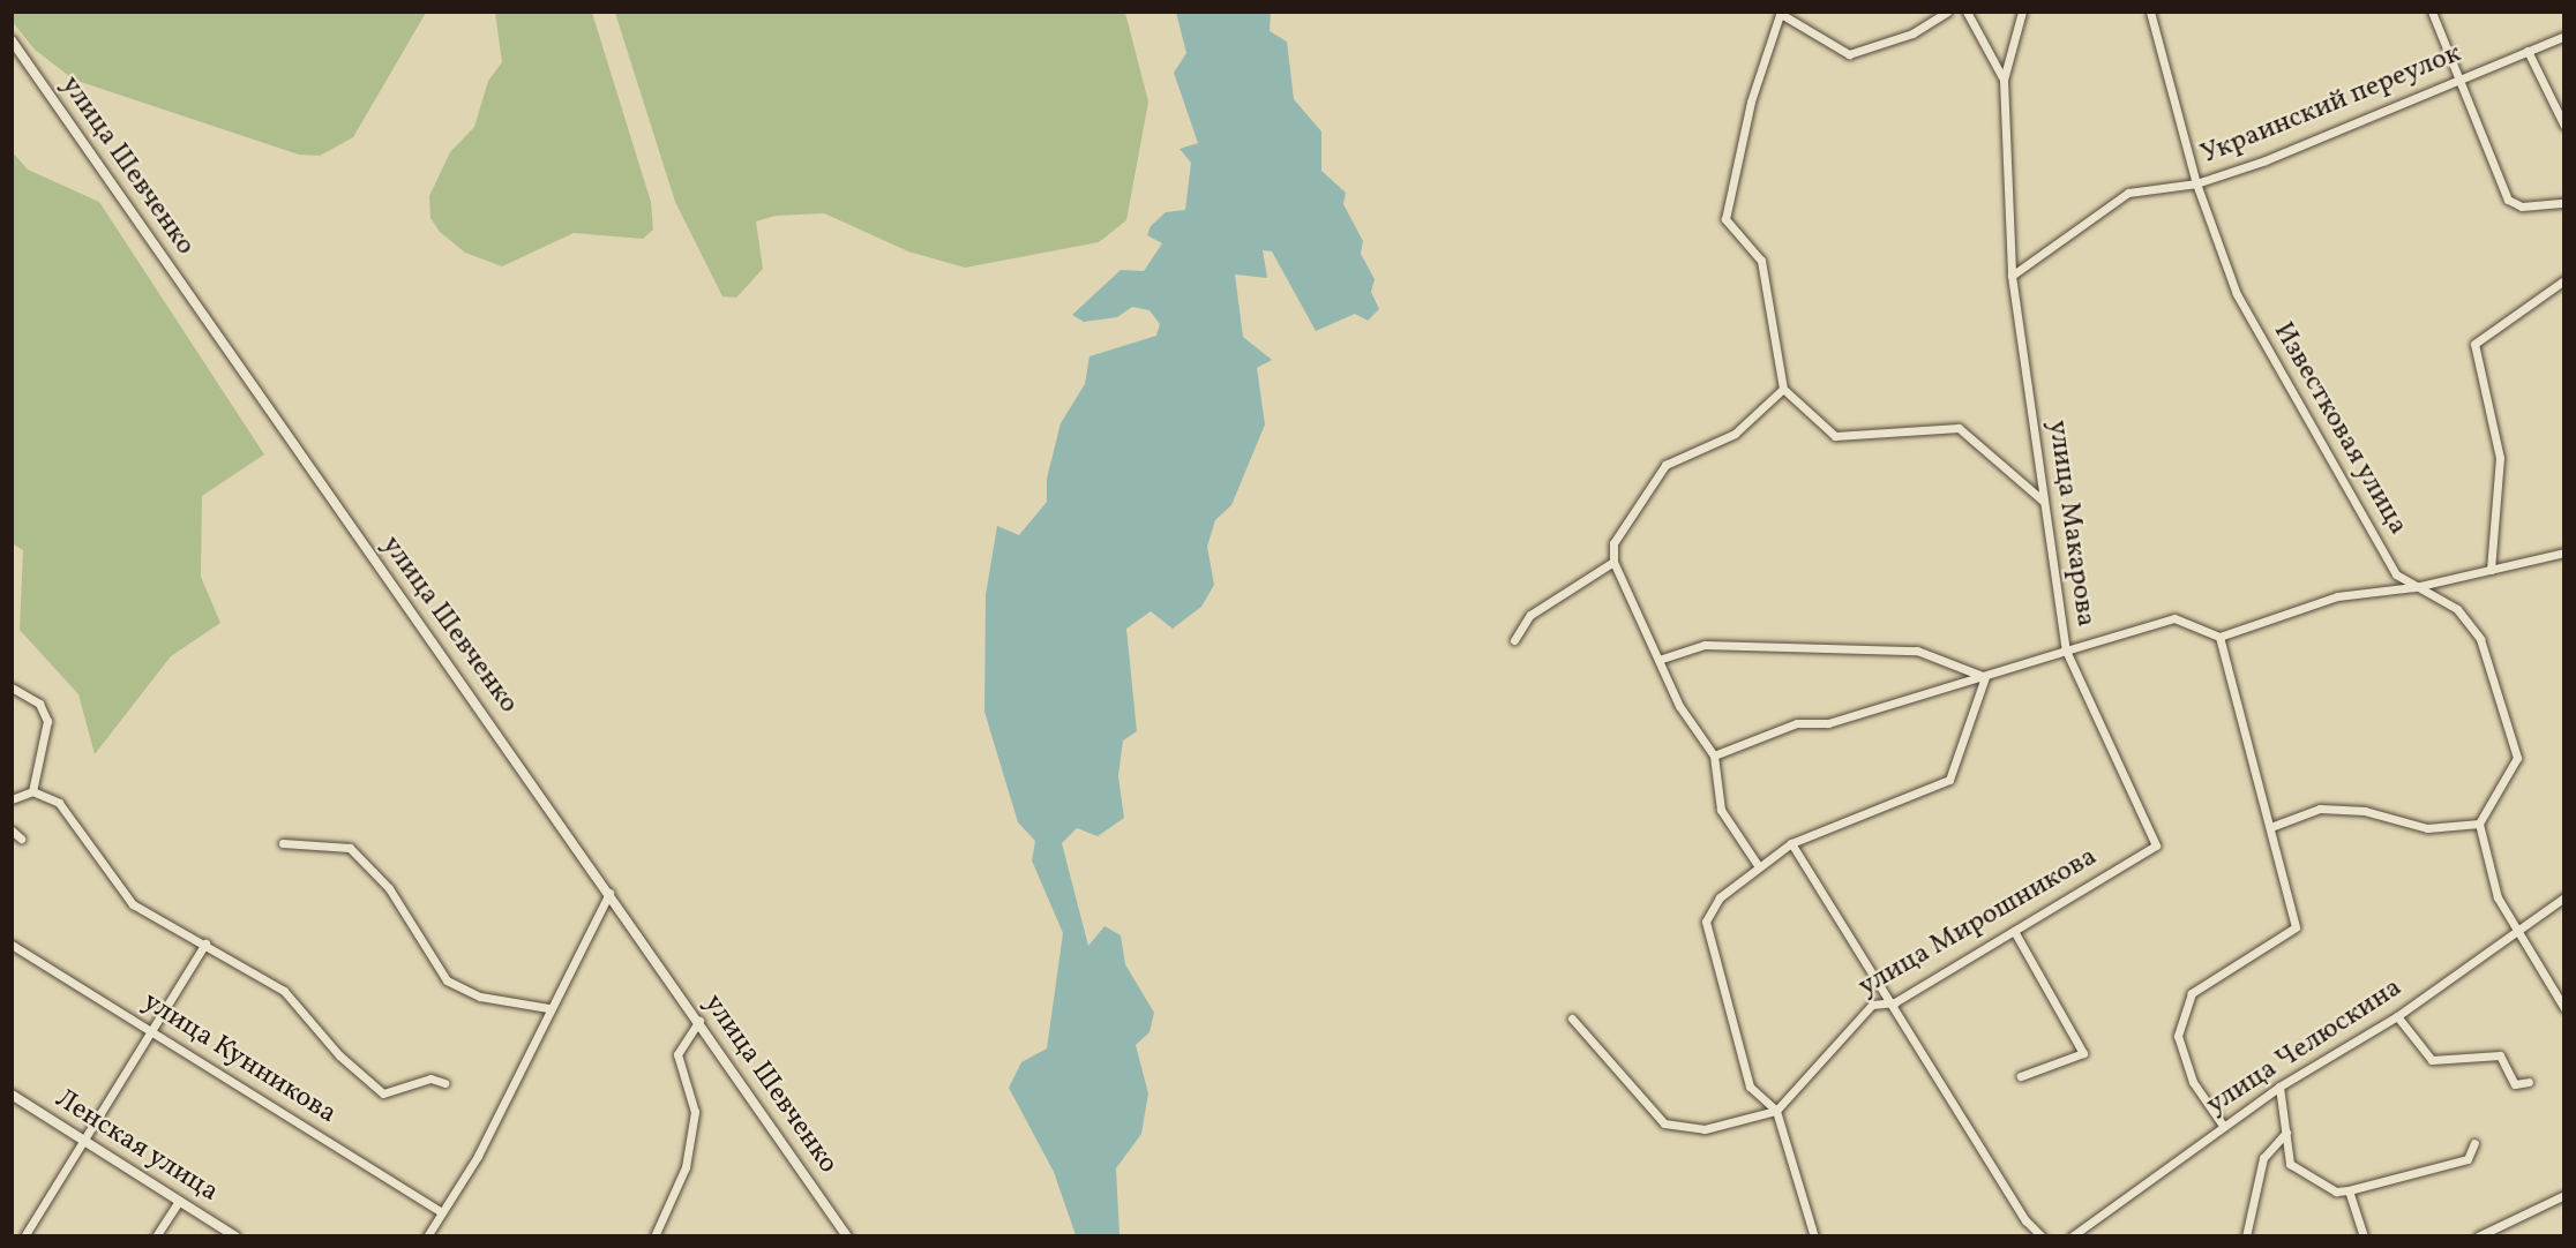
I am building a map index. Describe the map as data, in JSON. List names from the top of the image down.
{
  "streets": {
    "street": [
      "Украинский переулок",
      "улица Шевченко",
      "Известковая улица",
      "улица Макарова",
      "улица Мирошникова",
      "улица Челюскина",
      "улица Кунникова",
      "Ленская улица"
    ]
  },
  "crossings": [
    ["Украинский переулок", "Известковая улица"],
    ["Украинский переулок", "улица Макарова"],
    ["улица Макарова", "улица Мирошникова"]
  ]
}
